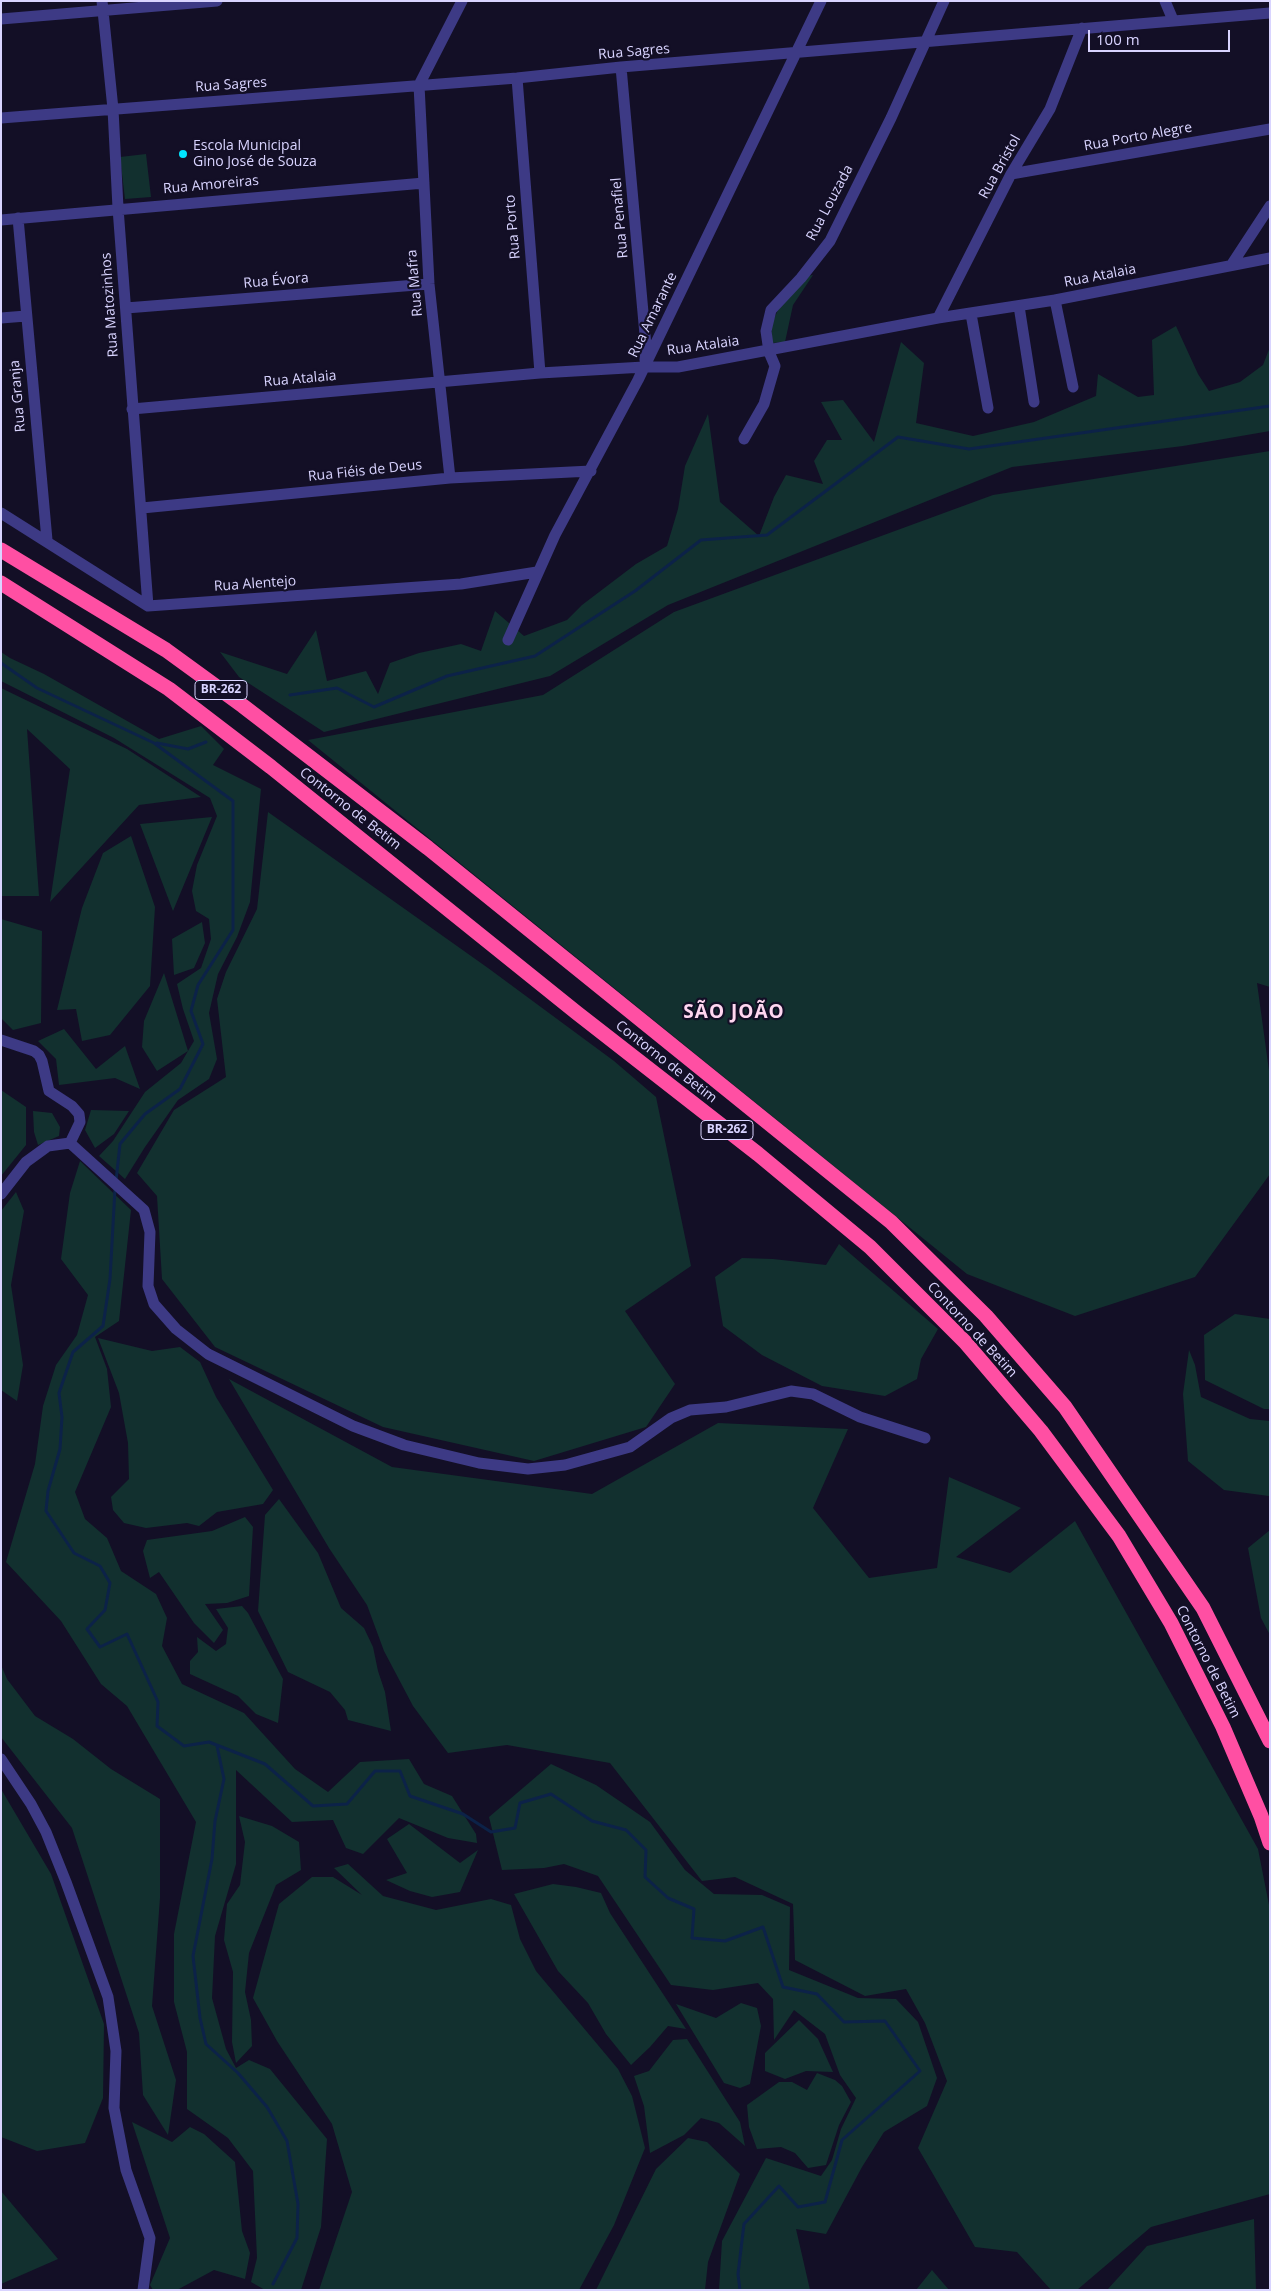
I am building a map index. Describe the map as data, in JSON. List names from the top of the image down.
{
  "streets": {
    "highway": ["BR-262", "Contorno de Betim"],
    "street": [
      "Rua Sagres",
      "Rua Porto Alegre",
      "Rua Bristol",
      "Rua Amoreiras",
      "Rua Louzada",
      "Rua Penafiel",
      "Rua Porto",
      "Rua Atalaia",
      "Rua Évora",
      "Rua Mafra",
      "Rua Matozinhos",
      "Rua Amarante",
      "Rua Granja",
      "Rua Fiéis de Deus",
      "Rua Alentejo"
    ]
  },
  "crossings": [
    ["Rua Sagres", "Rua Bristol"],
    ["Rua Sagres", "Rua Louzada"],
    ["Rua Sagres", "Rua Penafiel"],
    ["Rua Sagres", "Rua Porto"],
    ["Rua Sagres", "Rua Mafra"],
    ["Rua Sagres", "Rua Matozinhos"],
    ["Rua Sagres", "Rua Amarante"],
    ["Rua Porto Alegre", "Rua Bristol"],
    ["Rua Bristol", "Rua Atalaia"],
    ["Rua Amoreiras", "Rua Mafra"],
    ["Rua Amoreiras", "Rua Matozinhos"],
    ["Rua Amoreiras", "Rua Granja"],
    ["Rua Louzada", "Rua Atalaia"],
    ["Rua Penafiel", "Rua Atalaia"],
    ["Rua Penafiel", "Rua Amarante"],
    ["Rua Porto", "Rua Atalaia"],
    ["Rua Atalaia", "Rua Mafra"],
    ["Rua Atalaia", "Rua Matozinhos"],
    ["Rua Atalaia", "Rua Amarante"],
    ["Rua Évora", "Rua Mafra"],
    ["Rua Évora", "Rua Matozinhos"],
    ["Rua Mafra", "Rua Fiéis de Deus"],
    ["Rua Matozinhos", "Rua Fiéis de Deus"],
    ["Rua Matozinhos", "Rua Alentejo"],
    ["Rua Amarante", "Rua Fiéis de Deus"],
    ["Rua Amarante", "Rua Alentejo"]
  ],
  "districts": ["SÃO JOÃO"],
  "places": ["Escola Municipal Gino José de Souza"],
  "scale_bar": "100 m"
}
